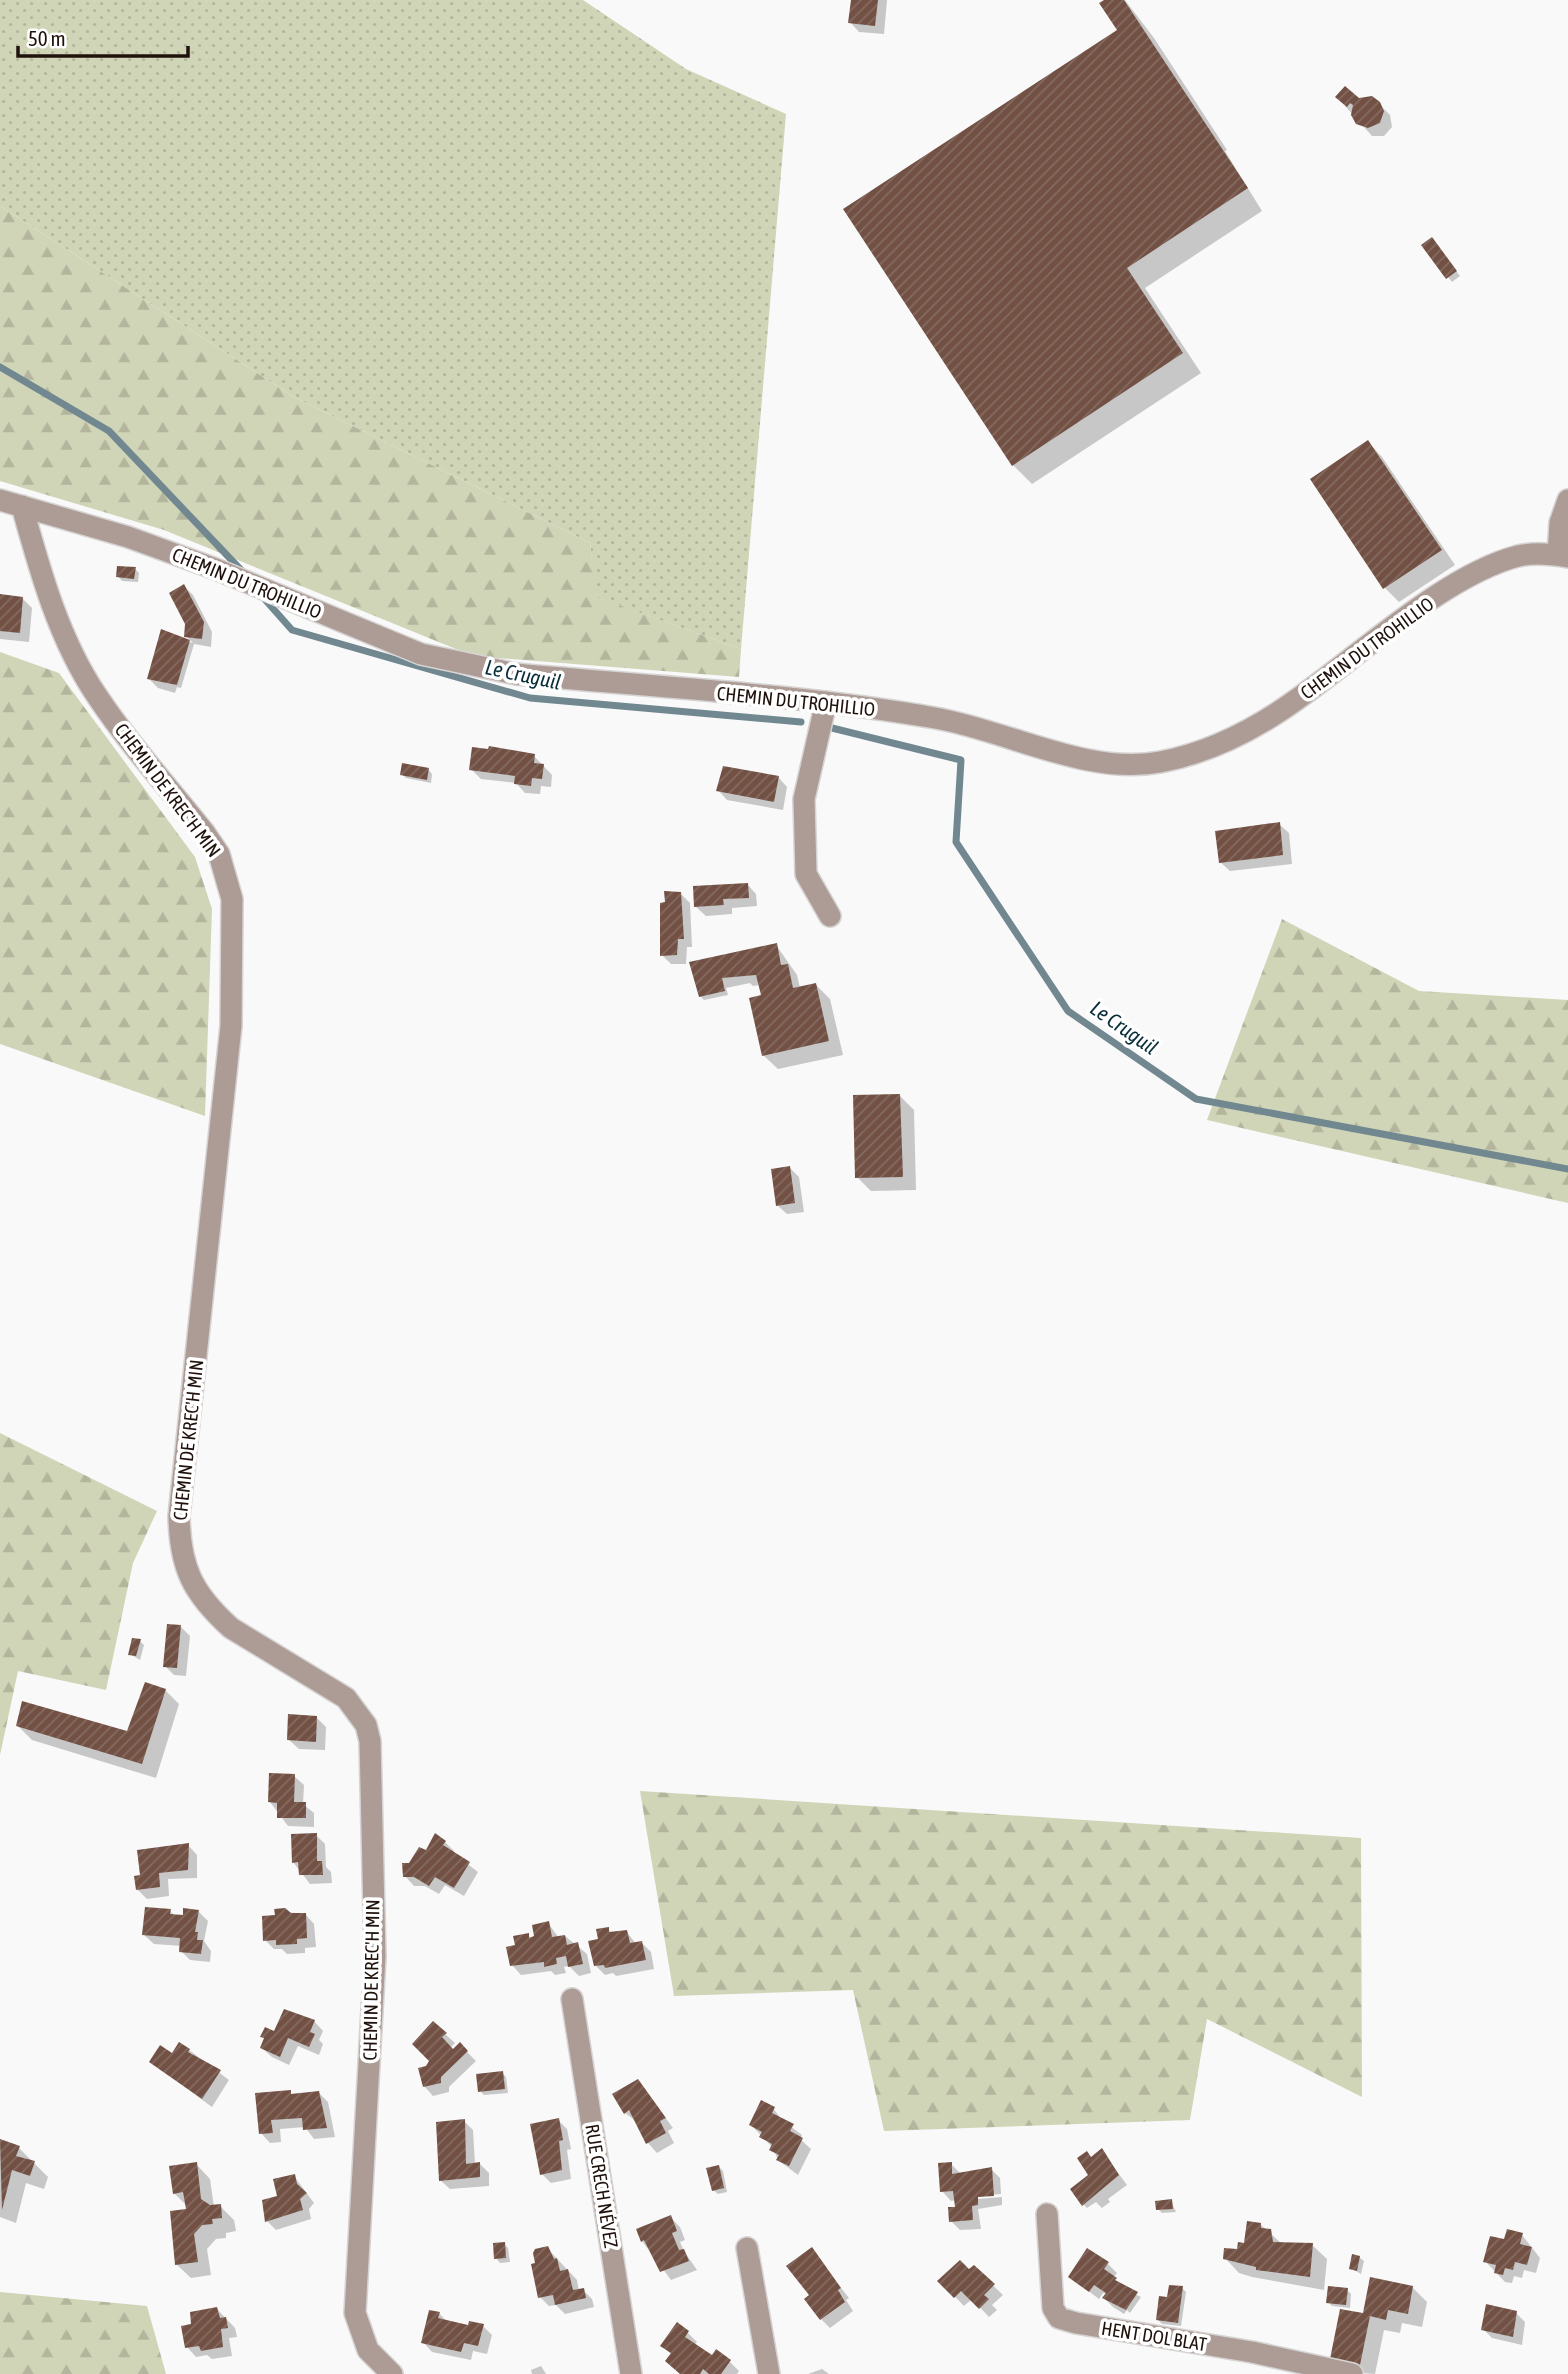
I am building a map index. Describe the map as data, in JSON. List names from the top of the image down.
{
  "streets": {
    "street": [
      "CHEMIN DU TROHILLIO",
      "CHEMIN DE KREC'H MIN",
      "RUE CRECH NÉVEZ",
      "HENT DOL BLAT"
    ]
  },
  "crossings": [
    ["CHEMIN DU TROHILLIO", "CHEMIN DE KREC'H MIN"]
  ],
  "water": ["Le Cruguil"],
  "scale_bar": "50 m"
}
